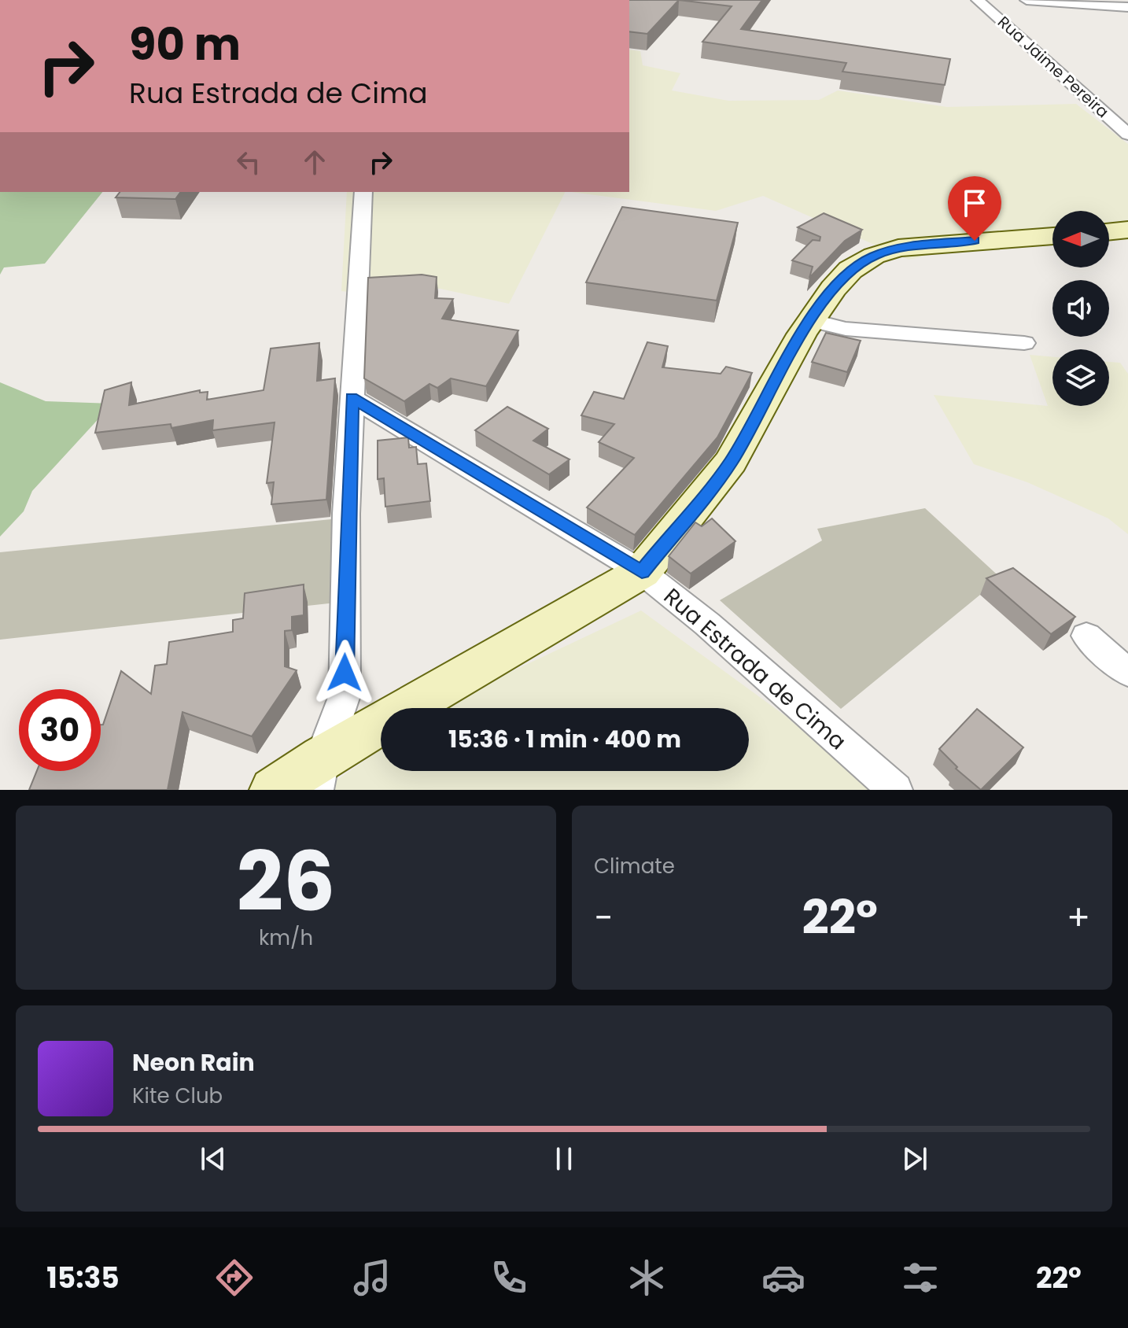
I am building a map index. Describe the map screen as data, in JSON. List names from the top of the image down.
{
  "streets": {
    "street": ["Rua Jaime Pereira", "Rua Estrada de Cima"]
  },
  "north": "left",
  "page": {
    "turn": ["90 m", "Rua Estrada de Cima"],
    "limit": "30",
    "trip": "15:36 · 1 min · 400 m",
    "tile": [
      ["26", "km/h"],
      "Climate"
    ],
    "heat": ["−", "22°", "+"],
    "song": ["Neon Rain", "Kite Club"],
    "tabs": ["15:35", "22°"]
  }
}
